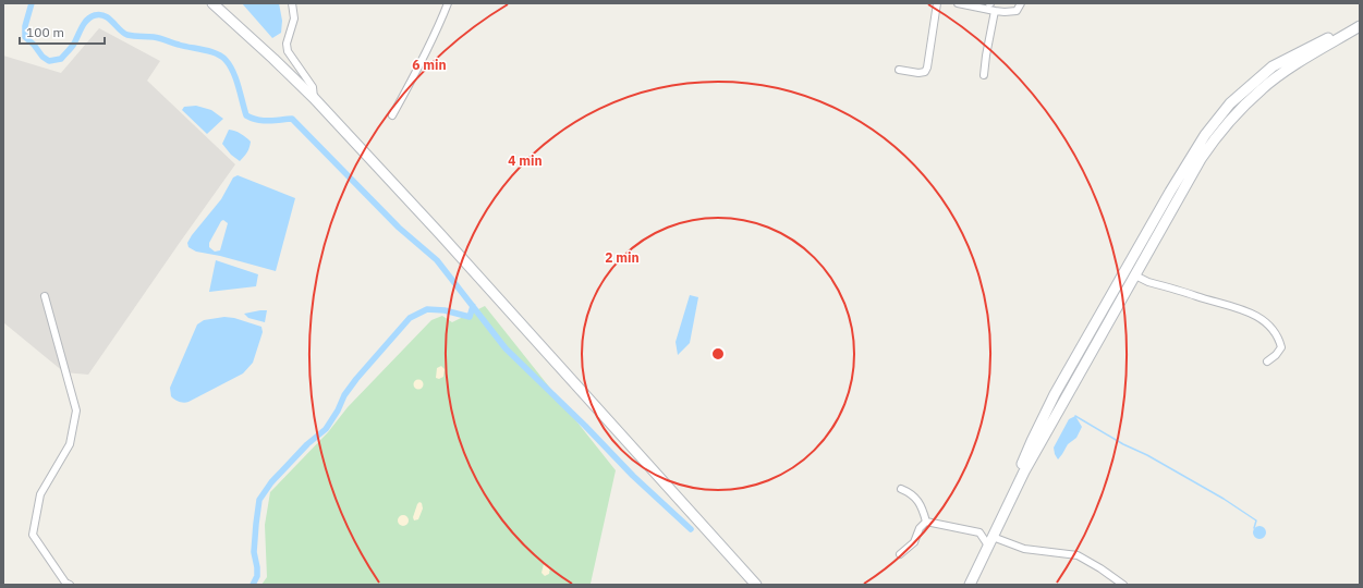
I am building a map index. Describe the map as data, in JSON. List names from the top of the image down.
{
  "scale_bar": "100 m",
  "rings": ["6 min", "4 min", "2 min"]
}
